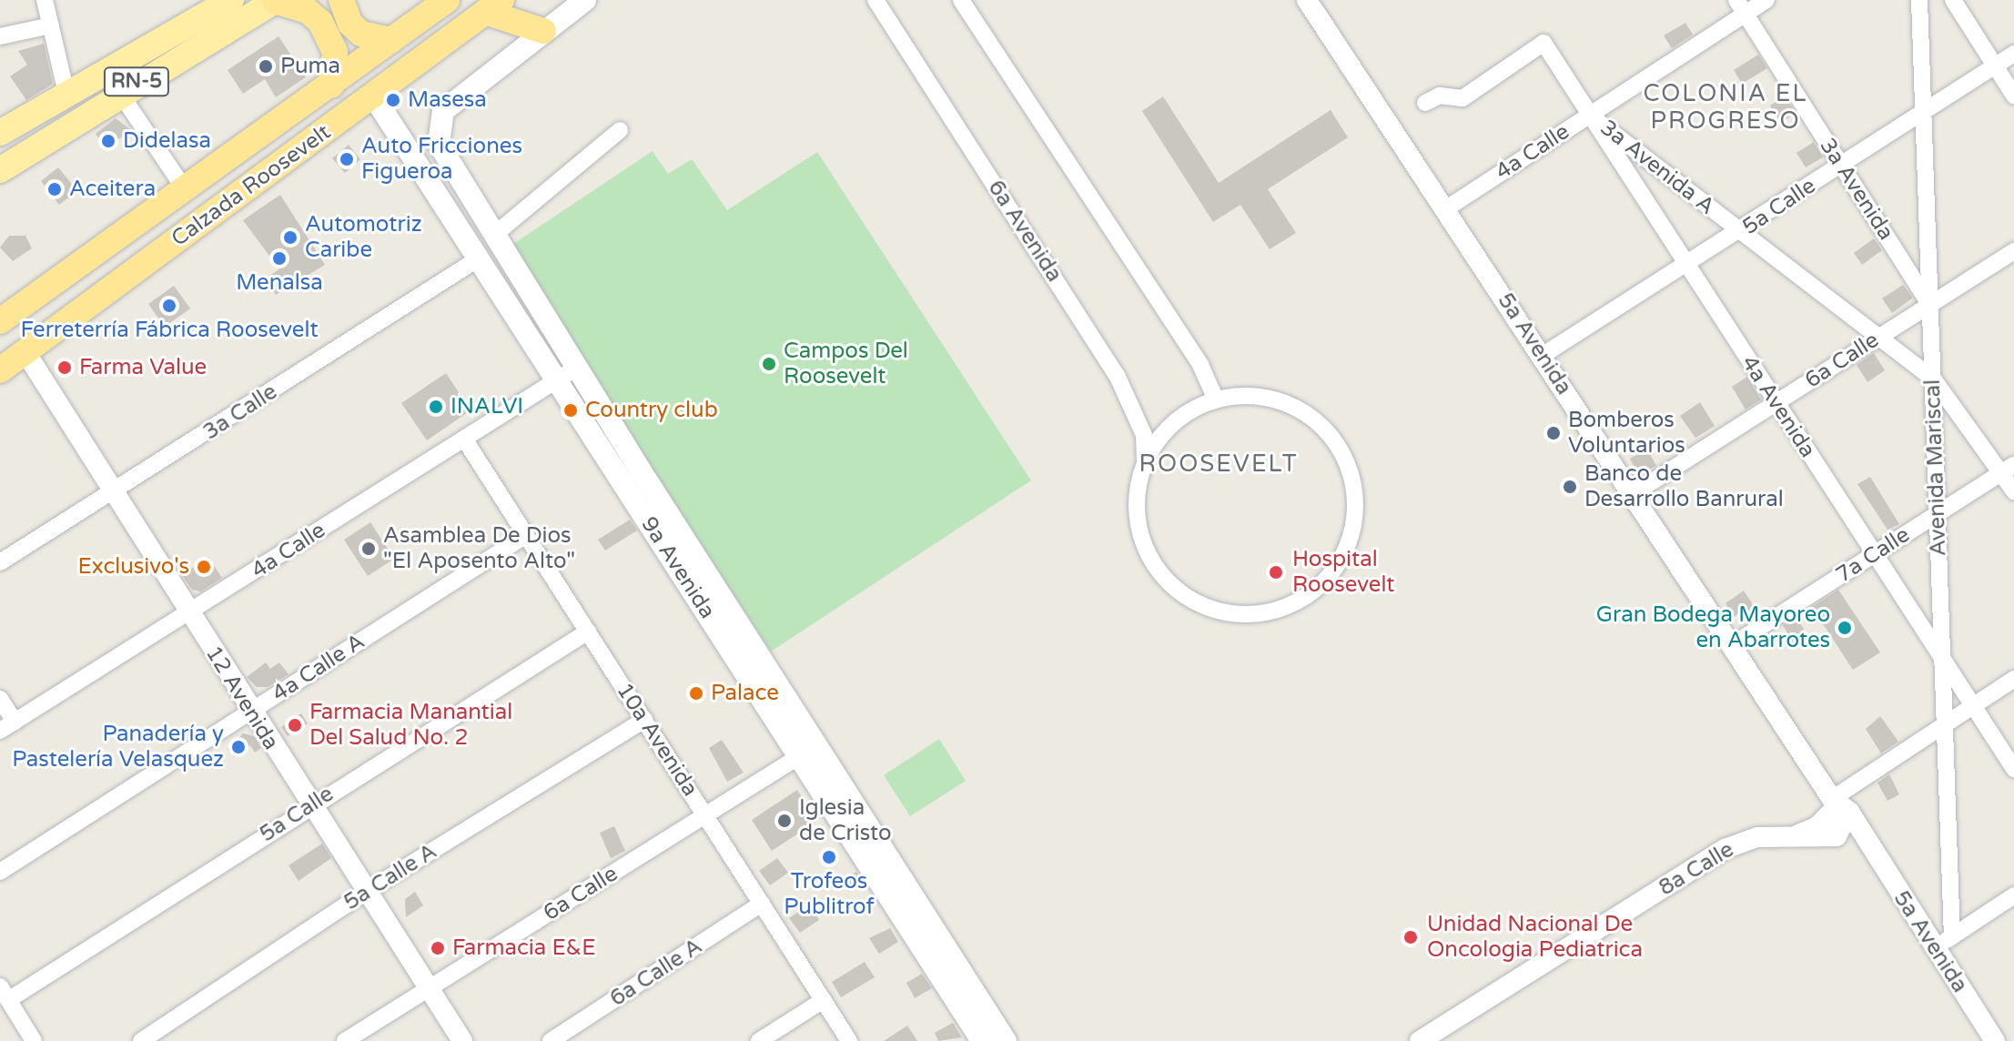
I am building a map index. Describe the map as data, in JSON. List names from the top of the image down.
{
  "streets": {
    "highway": ["Calzada Roosevelt"],
    "main road": ["RN-5", "9a Avenida"],
    "street": [
      "4a Calle",
      "3a Avenida A",
      "3a Avenida",
      "5a Calle",
      "6a Avenida",
      "5a Avenida",
      "6a Calle",
      "4a Avenida",
      "3a Calle",
      "Avenida Mariscal",
      "7a Calle",
      "4a Calle A",
      "12 Avenida",
      "10a Avenida",
      "8a Calle",
      "5a Calle A",
      "6a Calle A"
    ]
  },
  "crossings": [
    ["4a Calle", "3a Avenida A"],
    ["4a Calle", "3a Avenida"],
    ["4a Calle", "5a Avenida"],
    ["4a Calle", "4a Avenida"],
    ["4a Calle", "9a Avenida"],
    ["4a Calle", "12 Avenida"],
    ["4a Calle", "10a Avenida"],
    ["3a Avenida A", "5a Calle"],
    ["3a Avenida A", "6a Calle"],
    ["3a Avenida A", "4a Avenida"],
    ["3a Avenida A", "Avenida Mariscal"],
    ["Calzada Roosevelt", "9a Avenida"],
    ["Calzada Roosevelt", "12 Avenida"],
    ["3a Avenida", "5a Calle"],
    ["3a Avenida", "6a Calle"],
    ["3a Avenida", "Avenida Mariscal"],
    ["5a Calle", "5a Avenida"],
    ["5a Calle", "4a Avenida"],
    ["5a Calle", "Avenida Mariscal"],
    ["5a Calle", "12 Avenida"],
    ["5a Calle", "10a Avenida"],
    ["5a Avenida", "6a Calle"],
    ["5a Avenida", "7a Calle"],
    ["5a Avenida", "8a Calle"],
    ["6a Calle", "4a Avenida"],
    ["6a Calle", "Avenida Mariscal"],
    ["6a Calle", "9a Avenida"],
    ["6a Calle", "12 Avenida"],
    ["6a Calle", "10a Avenida"],
    ["4a Avenida", "Avenida Mariscal"],
    ["4a Avenida", "7a Calle"],
    ["4a Avenida", "8a Calle"],
    ["3a Calle", "9a Avenida"],
    ["3a Calle", "12 Avenida"],
    ["Avenida Mariscal", "7a Calle"],
    ["Avenida Mariscal", "8a Calle"],
    ["4a Calle A", "12 Avenida"],
    ["4a Calle A", "10a Avenida"],
    ["12 Avenida", "5a Calle A"],
    ["10a Avenida", "5a Calle A"],
    ["10a Avenida", "6a Calle A"]
  ],
  "districts": ["COLONIA EL PROGRESO", "ROOSEVELT"],
  "places": [
    "Puma",
    "Masesa",
    "Didelasa",
    "Auto Fricciones Figueroa",
    "Aceitera",
    "Automotriz Caribe",
    "Menalsa",
    "Ferreterría Fábrica Roosevelt",
    "Campos Del Roosevelt",
    "Farma Value",
    "INALVI",
    "Country club",
    "Bomberos Voluntarios",
    "Banco de Desarrollo Banrural",
    "Asamblea De Dios \"El Aposento Alto\"",
    "Exclusivo's",
    "Hospital Roosevelt",
    "Gran Bodega Mayoreo en Abarrotes",
    "Palace",
    "Farmacia Manantial Del Salud No. 2",
    "Panadería y Pastelería Velasquez",
    "Iglesia de Cristo",
    "Trofeos Publitrof",
    "Unidad Nacional De Oncologia Pediatrica",
    "Farmacia E&E"
  ]
}
